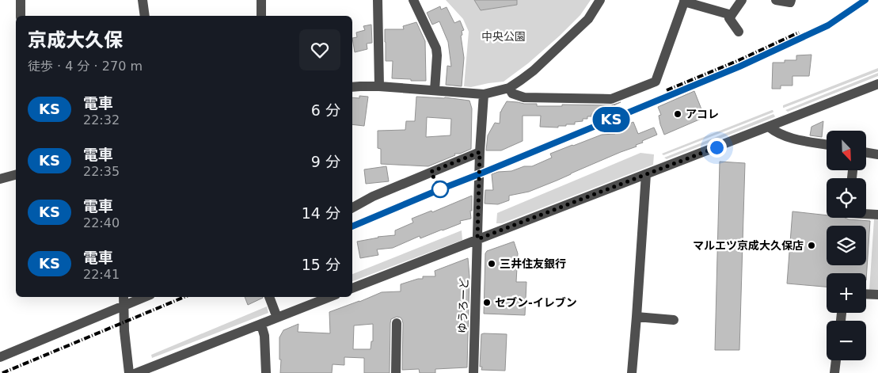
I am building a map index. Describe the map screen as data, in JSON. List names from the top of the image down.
{
  "streets": {
    "street": ["ゆうろーど"]
  },
  "parks": ["中央公園"],
  "places": [
    "アコレ",
    "マルエツ京成大久保店",
    "三井住友銀行",
    "セブン-イレブン"
  ],
  "north": "bottom right",
  "page": {
    "on_map": "KS",
    "heading": ["京成大久保", "徒歩 · 4 分 · 270 m"],
    "list": [
      {
        "mark": "KS",
        "name": "電車",
        "note": "22:32",
        "value": "6 分"
      },
      {
        "mark": "KS",
        "name": "電車",
        "note": "22:35",
        "value": "9 分"
      },
      {
        "mark": "KS",
        "name": "電車",
        "note": "22:40",
        "value": "14 分"
      },
      {
        "mark": "KS",
        "name": "電車",
        "note": "22:41",
        "value": "15 分"
      }
    ],
    "map_buttons": ["+", "−"]
  }
}
